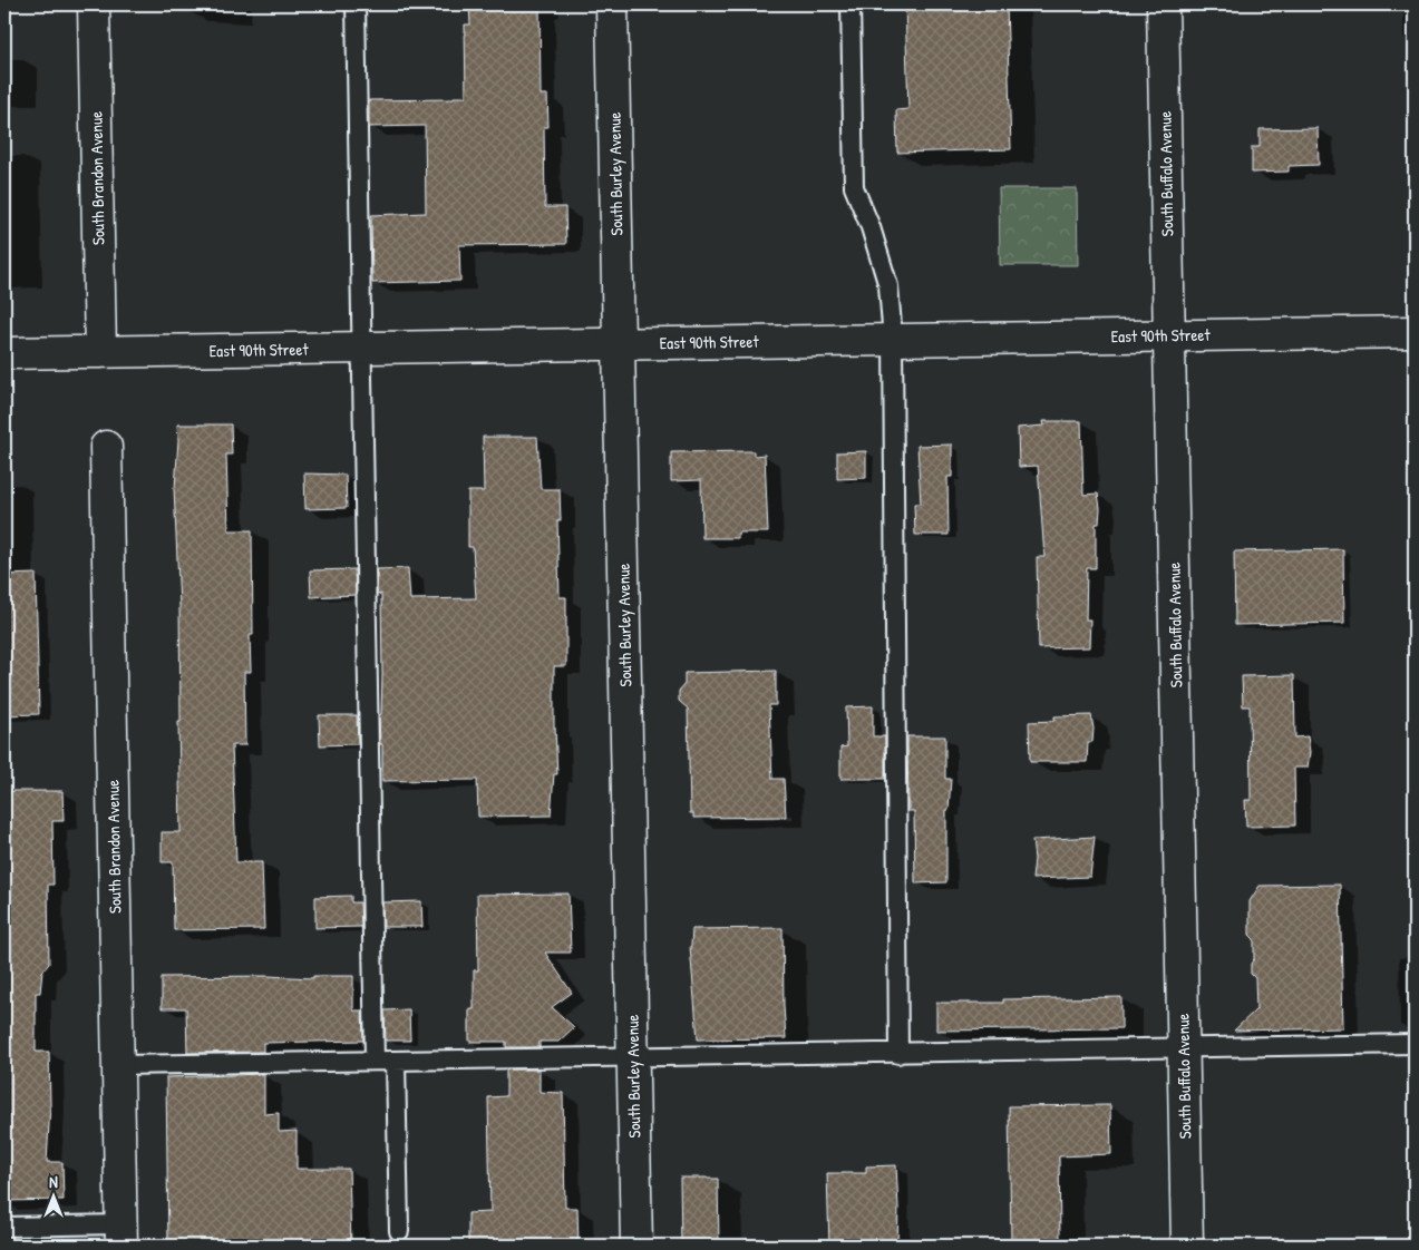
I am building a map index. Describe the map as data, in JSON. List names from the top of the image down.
{
  "streets": {
    "street": [
      "South Burley Avenue",
      "South Buffalo Avenue",
      "South Brandon Avenue",
      "East 90th Street"
    ]
  },
  "crossings": [
    ["South Burley Avenue", "East 90th Street"],
    ["South Buffalo Avenue", "East 90th Street"],
    ["South Brandon Avenue", "East 90th Street"]
  ],
  "north": "top"
}
